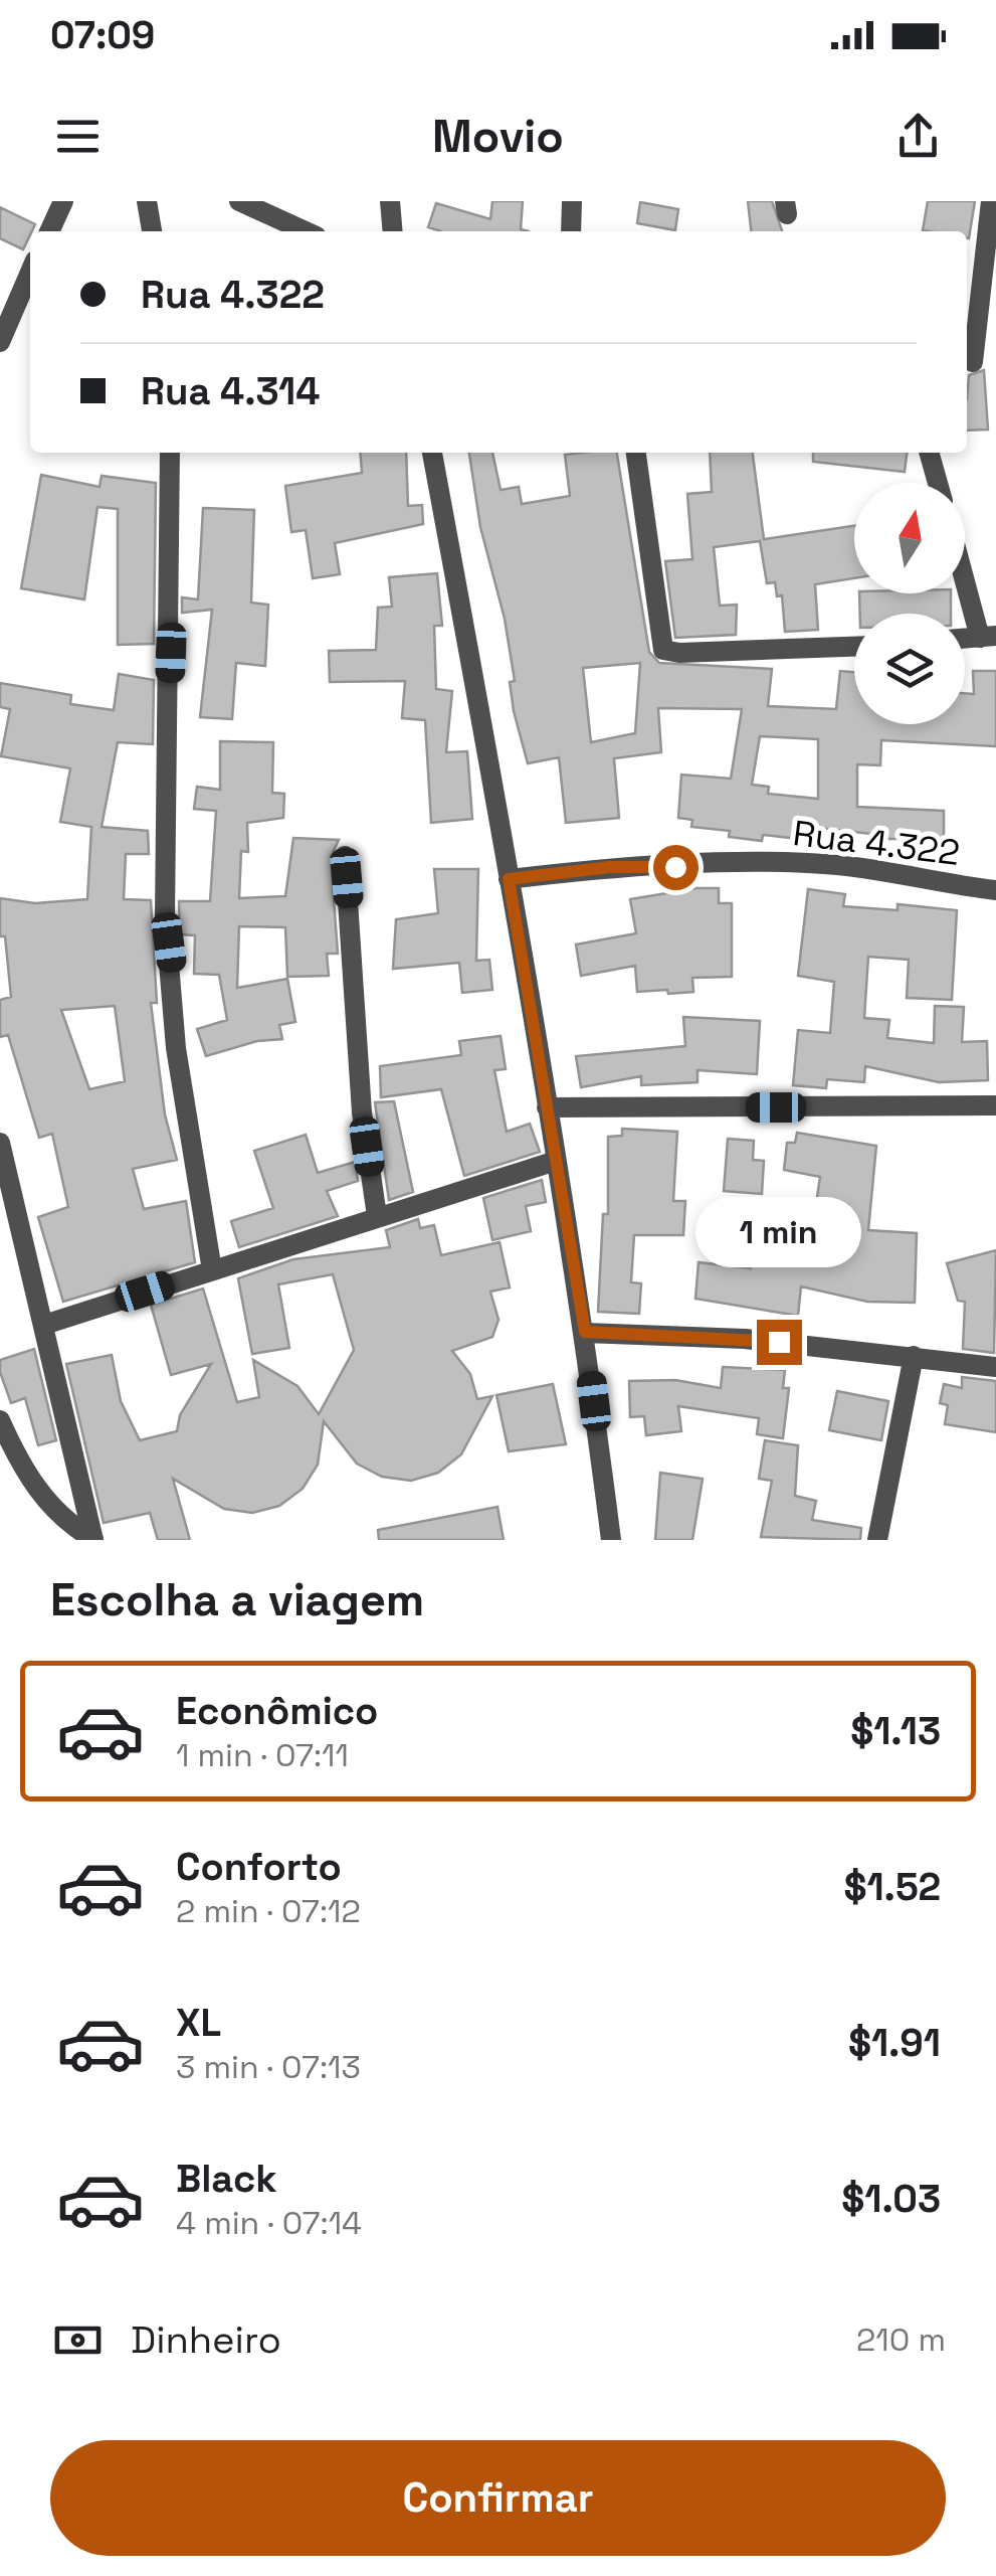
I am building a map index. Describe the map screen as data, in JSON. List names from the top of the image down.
{
  "streets": {
    "street": ["Rua 4.322"]
  },
  "north": "top",
  "page": {
    "status": "07:09",
    "header": "Movio",
    "banner": ["Rua 4.322", "Rua 4.314"],
    "bubble": "1 min",
    "heading": "Escolha a viagem",
    "list": [
      {
        "name": "Econômico",
        "note": "1 min · 07:11",
        "value": "$1.13"
      },
      {
        "name": "Conforto",
        "note": "2 min · 07:12",
        "value": "$1.52"
      },
      {
        "name": "XL",
        "note": "3 min · 07:13",
        "value": "$1.91"
      },
      {
        "name": "Black",
        "note": "4 min · 07:14",
        "value": "$1.03"
      }
    ],
    "pay": ["Dinheiro", "210 m"],
    "buttons": "Confirmar"
  }
}
